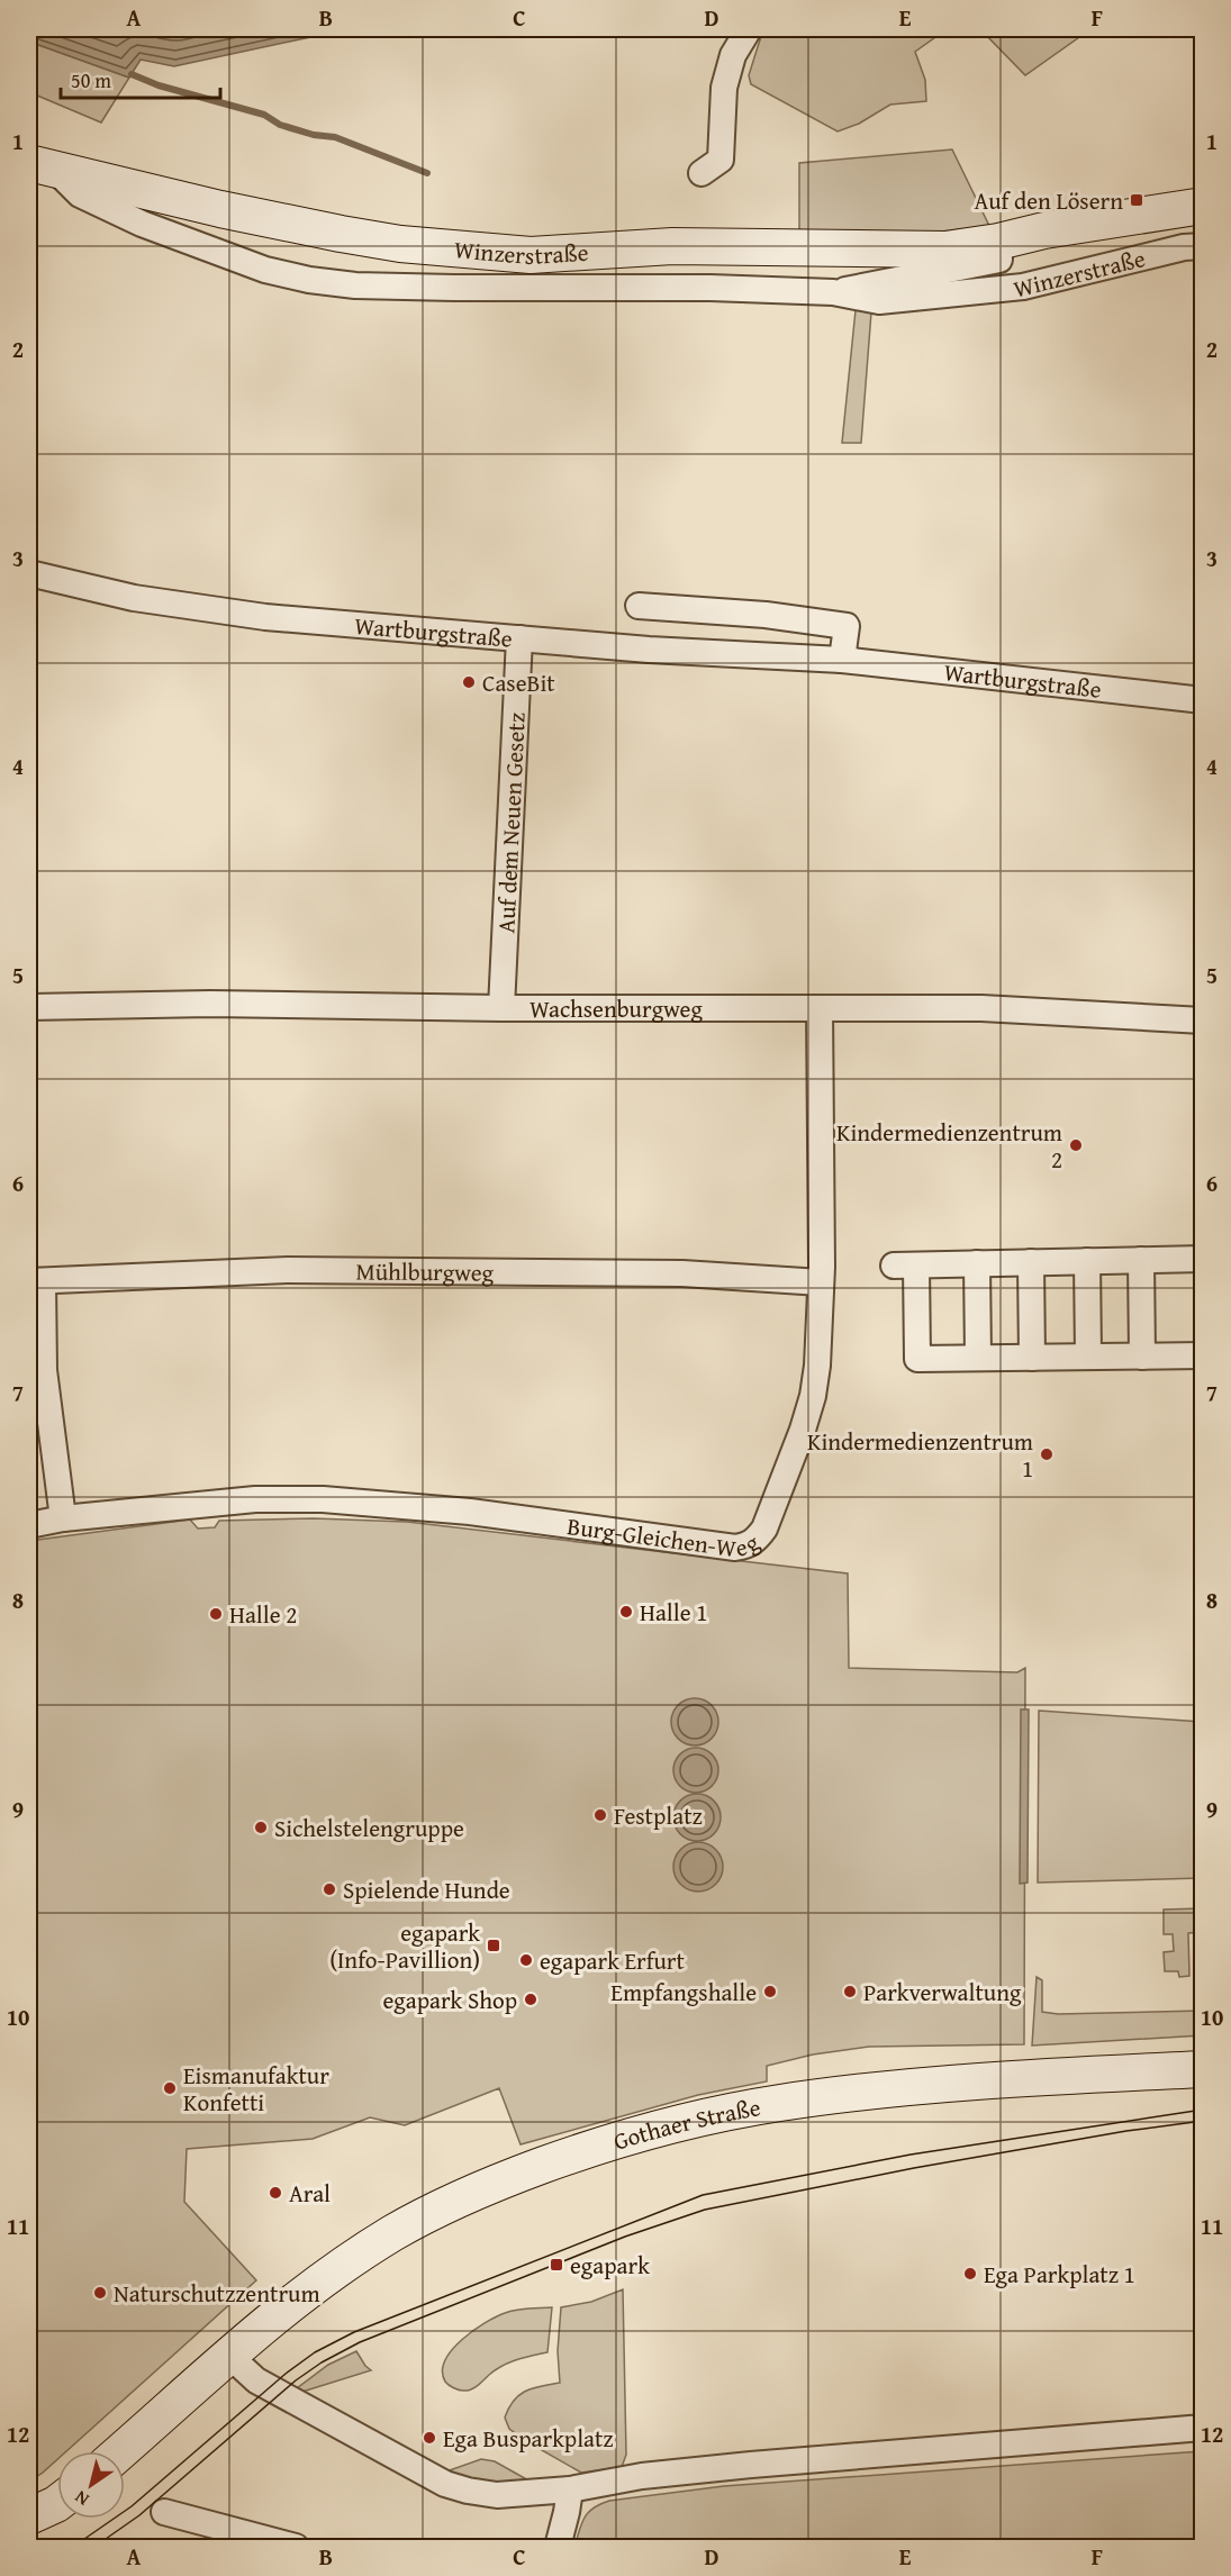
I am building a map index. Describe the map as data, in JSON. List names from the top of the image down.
{
  "streets": {
    "main road": ["Winzerstraße", "Gothaer Straße"],
    "street": [
      "Wartburgstraße",
      "Auf dem Neuen Gesetz",
      "Wachsenburgweg",
      "Mühlburgweg",
      "Burg-Gleichen-Weg"
    ]
  },
  "crossings": [
    ["Wartburgstraße", "Auf dem Neuen Gesetz"],
    ["Auf dem Neuen Gesetz", "Wachsenburgweg"],
    ["Wachsenburgweg", "Burg-Gleichen-Weg"],
    ["Mühlburgweg", "Burg-Gleichen-Weg"]
  ],
  "places": {
    "transit": ["Auf den Lösern", "egapark (Info-Pavillion)", "egapark"],
    "other": [
      "CaseBit",
      "Kindermedienzentrum 2",
      "Kindermedienzentrum 1",
      "Halle 1",
      "Halle 2",
      "Festplatz",
      "Sichelstelengruppe",
      "Spielende Hunde",
      "egapark Erfurt",
      "Empfangshalle",
      "Parkverwaltung",
      "egapark Shop",
      "Eismanufaktur Konfetti",
      "Aral",
      "Ega Parkplatz 1",
      "Naturschutzzentrum",
      "Ega Busparkplatz"
    ]
  },
  "scale_bar": "50 m",
  "north": "bottom left",
  "grid": {
    "columns": [
      "A",
      "B",
      "C",
      "D",
      "E",
      "F"
    ],
    "rows": [
      "1",
      "2",
      "3",
      "4",
      "5",
      "6",
      "7",
      "8",
      "9",
      "10",
      "11",
      "12"
    ]
  }
}
